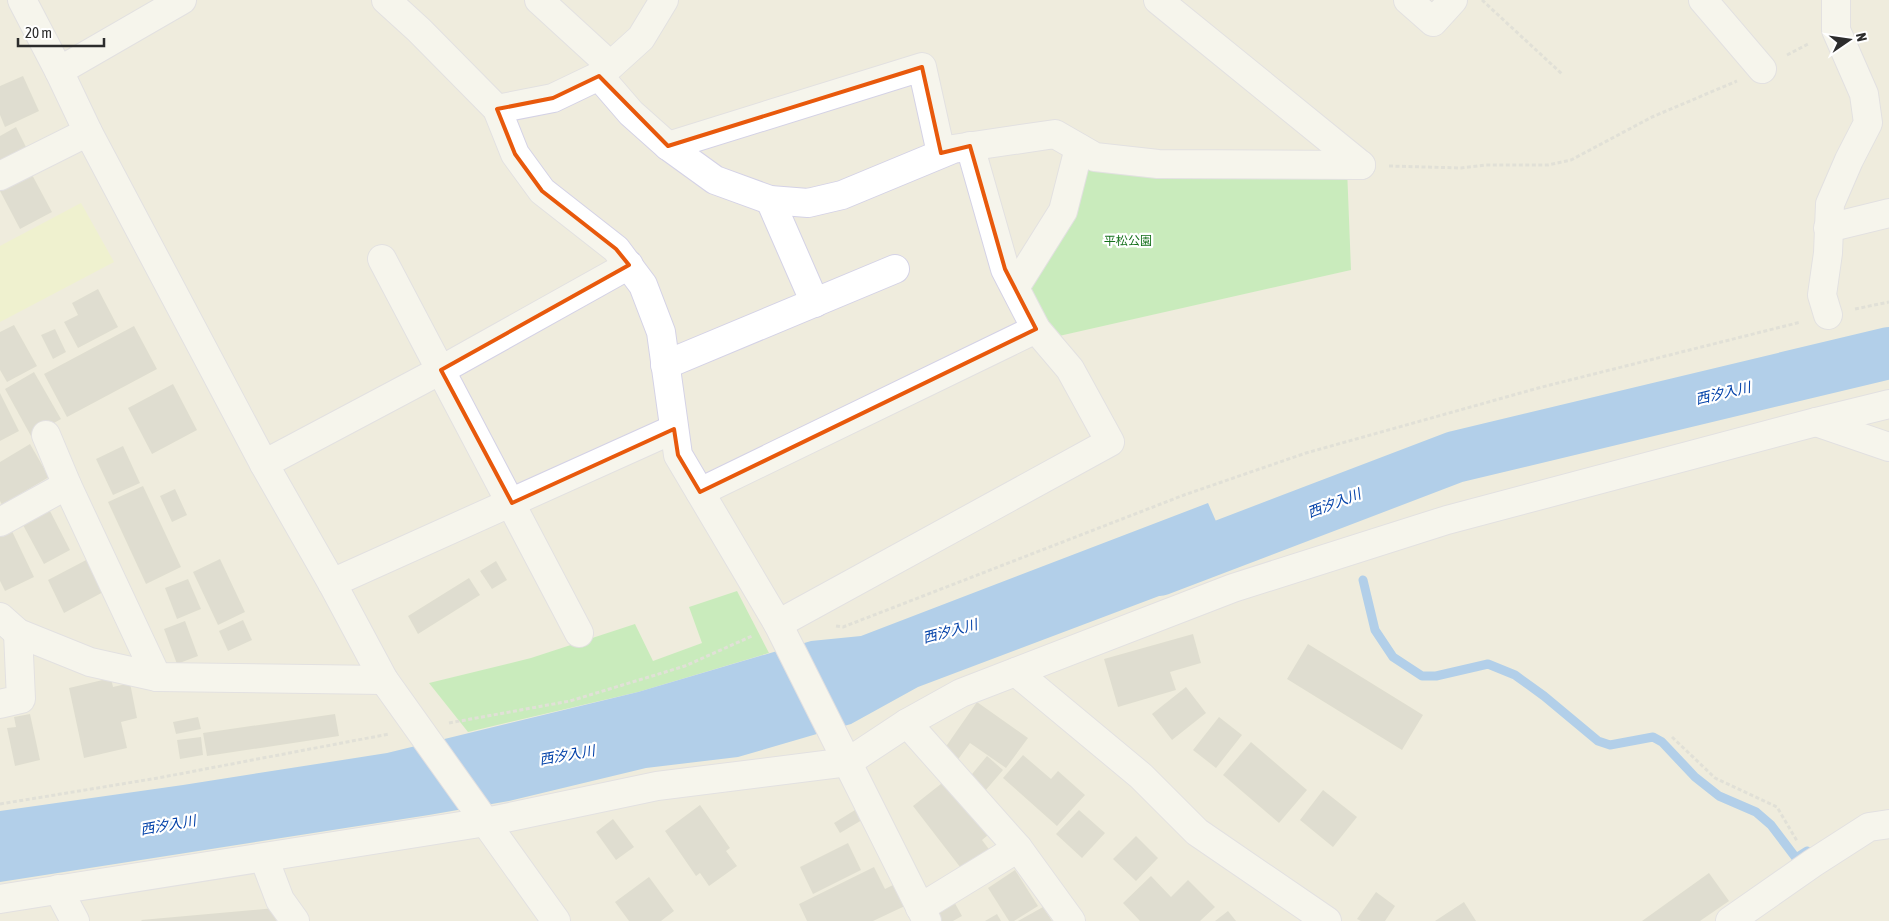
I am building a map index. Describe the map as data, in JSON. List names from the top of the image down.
{
  "water": ["西汐入川"],
  "parks": ["平松公園"],
  "scale_bar": "20 m",
  "north": "right"
}
